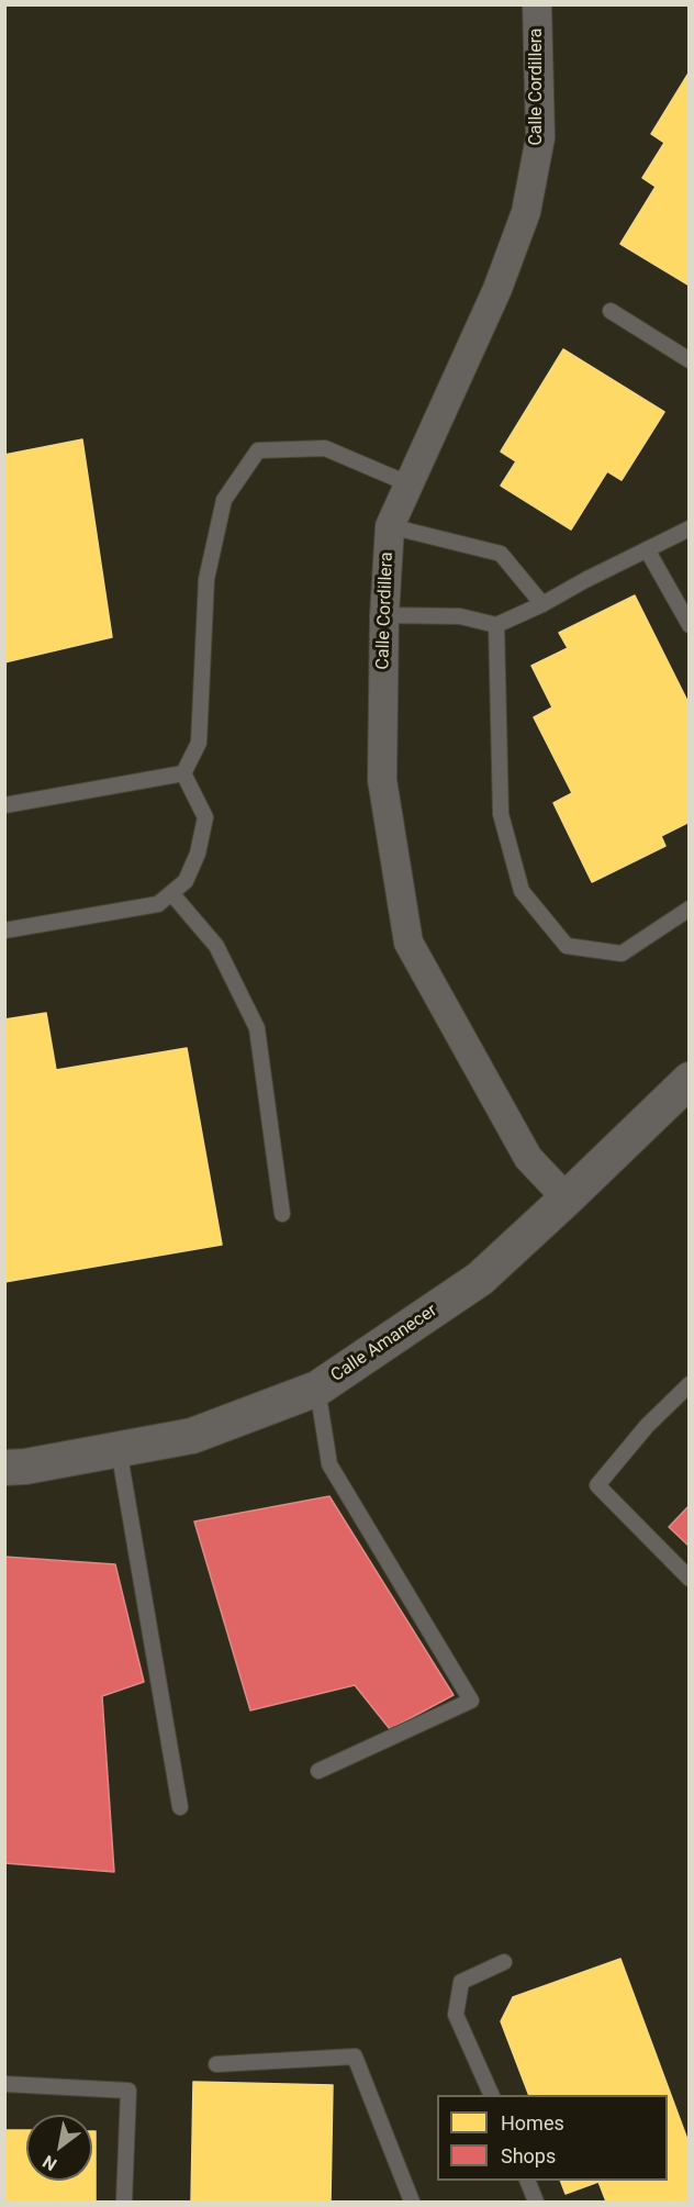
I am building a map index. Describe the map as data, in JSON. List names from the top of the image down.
{
  "streets": {
    "street": ["Calle Cordillera", "Calle Amanecer"]
  },
  "crossings": [
    ["Calle Cordillera", "Calle Amanecer"]
  ],
  "legend": ["Homes", "Shops"],
  "north": "bottom left"
}
